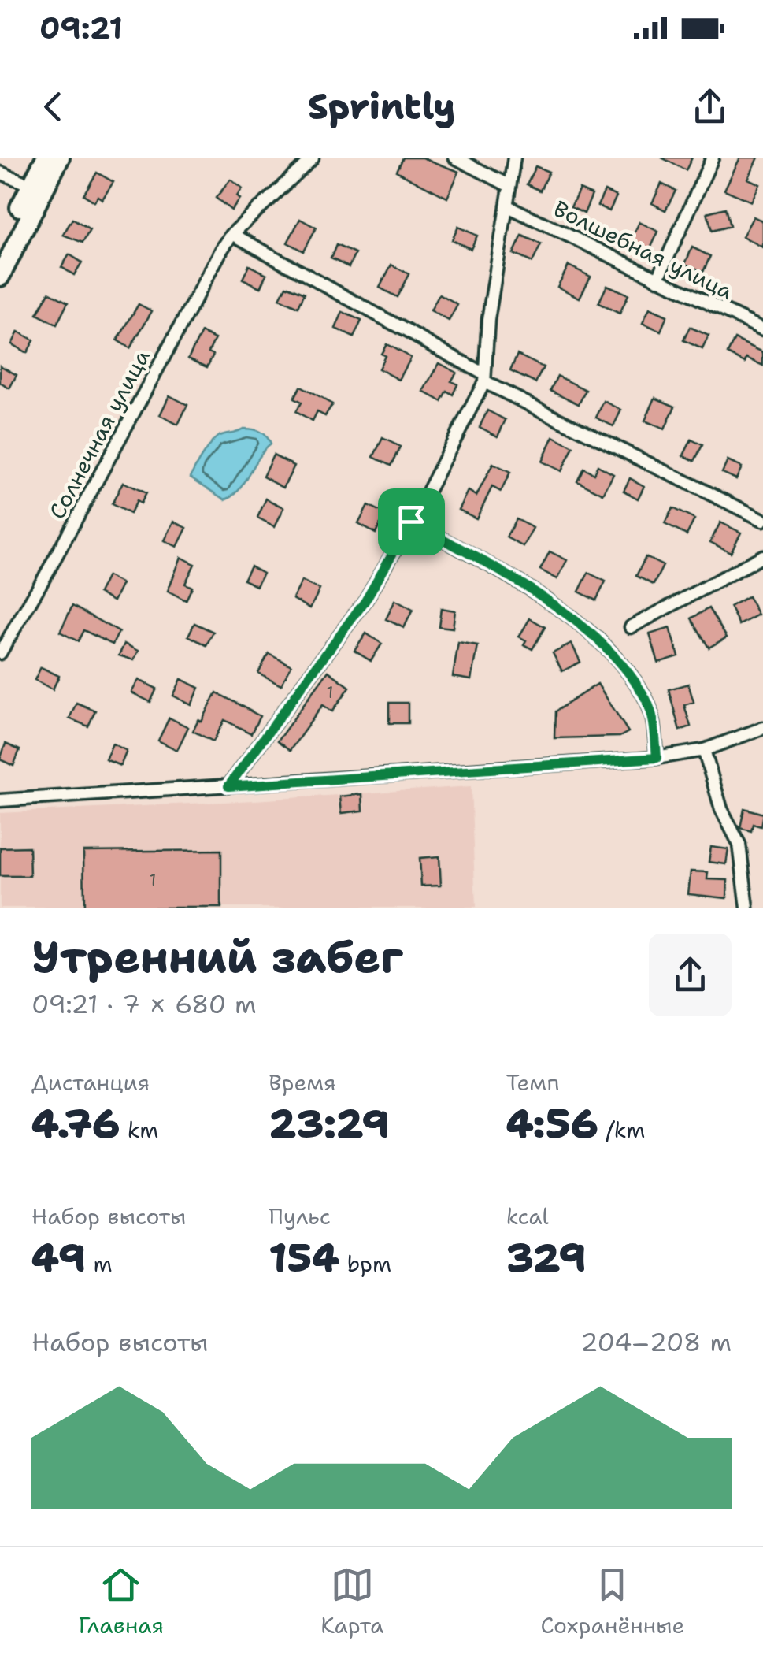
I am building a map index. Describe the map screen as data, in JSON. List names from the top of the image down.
{
  "streets": {
    "street": ["Волшебная улица", "Солнечная улица"]
  },
  "house_numbers": ["1", "1"],
  "page": {
    "status": "09:21",
    "header": "Sprintly",
    "heading": ["Утренний забег", "09:21 · 7 × 680 m"],
    "stats": [
      ["Дистанция", "4.76 km"],
      ["Время", "23:29"],
      ["Темп", "4:56 /km"],
      ["Набор высоты", "49 m"],
      ["Пульс", "154 bpm"],
      ["kcal", "329"]
    ],
    "chart": ["Набор высоты", "204–208 m"],
    "tabs": ["Главная", "Карта", "Сохранённые"]
  }
}
